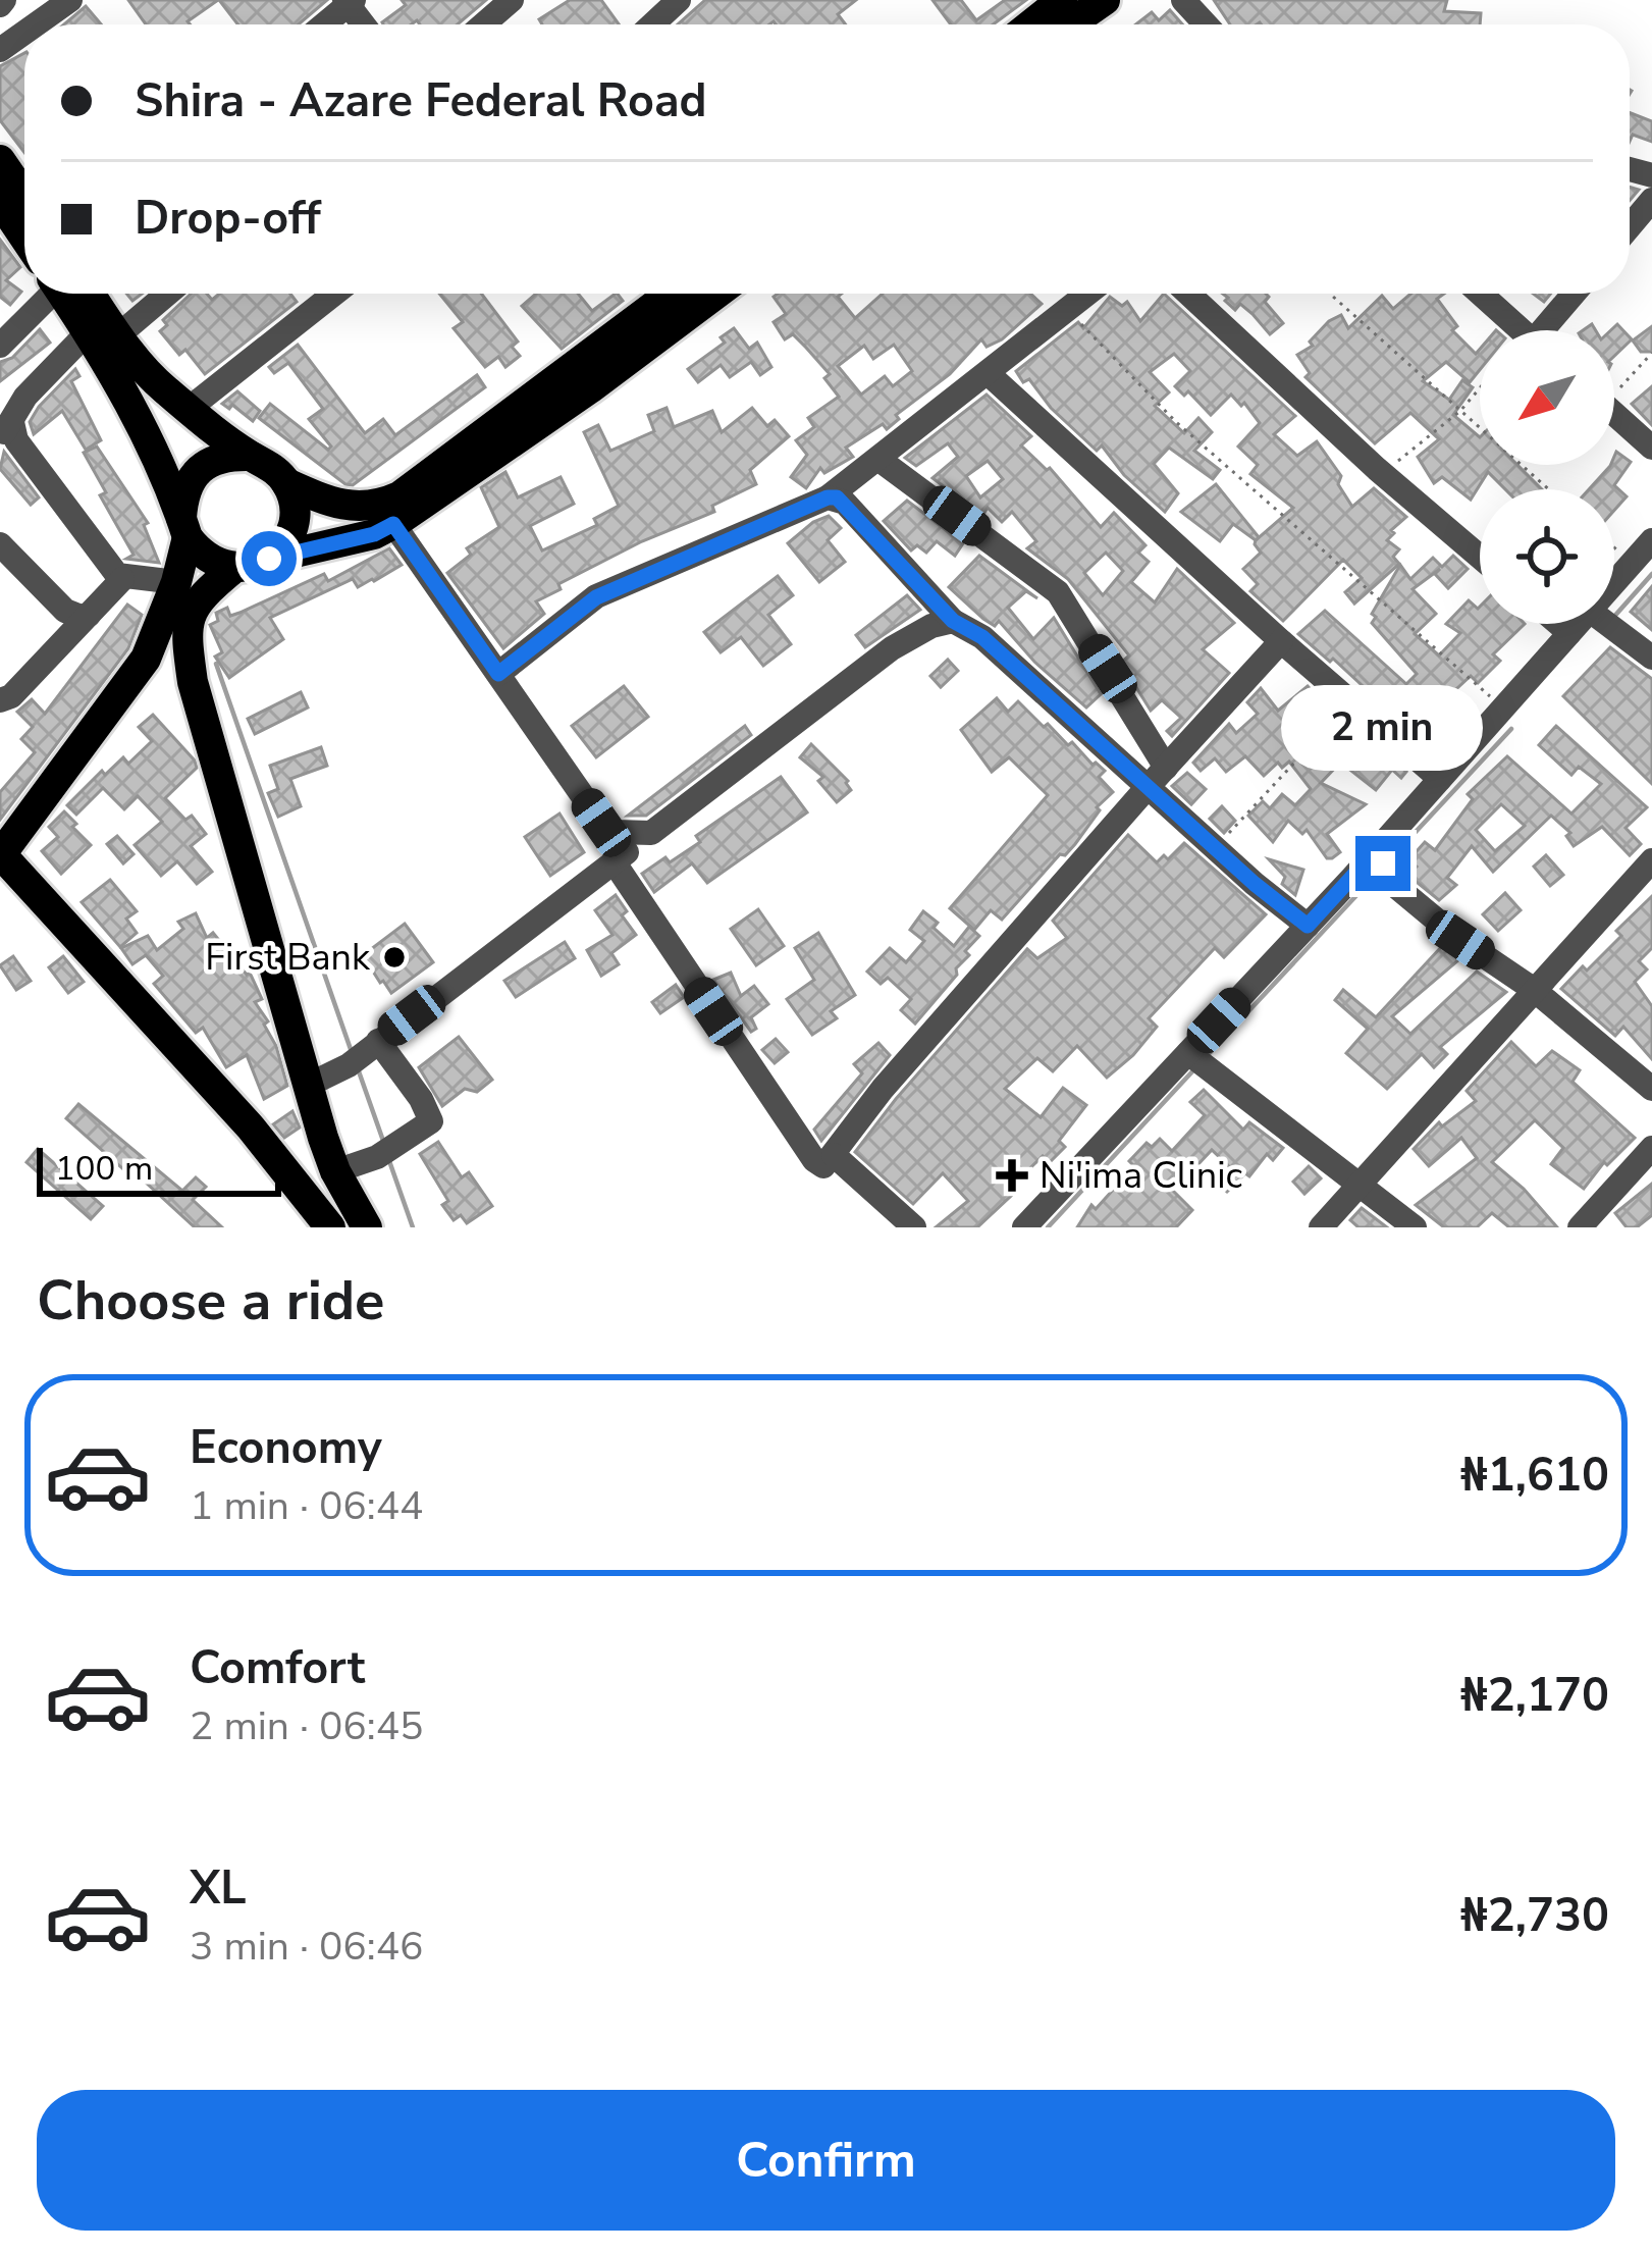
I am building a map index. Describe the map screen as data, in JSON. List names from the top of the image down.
{
  "places": {
    "other": ["First Bank"],
    "health": ["Ni'ima Clinic"]
  },
  "scale_bar": "100 m",
  "north": "bottom left",
  "page": {
    "banner": ["Shira - Azare Federal Road", "Drop-off"],
    "bubble": "2 min",
    "scale": "100 m",
    "heading": "Choose a ride",
    "list": [
      {
        "name": "Economy",
        "note": "1 min · 06:44",
        "value": "₦1,610"
      },
      {
        "name": "Comfort",
        "note": "2 min · 06:45",
        "value": "₦2,170"
      },
      {
        "name": "XL",
        "note": "3 min · 06:46",
        "value": "₦2,730"
      }
    ],
    "buttons": "Confirm"
  }
}
